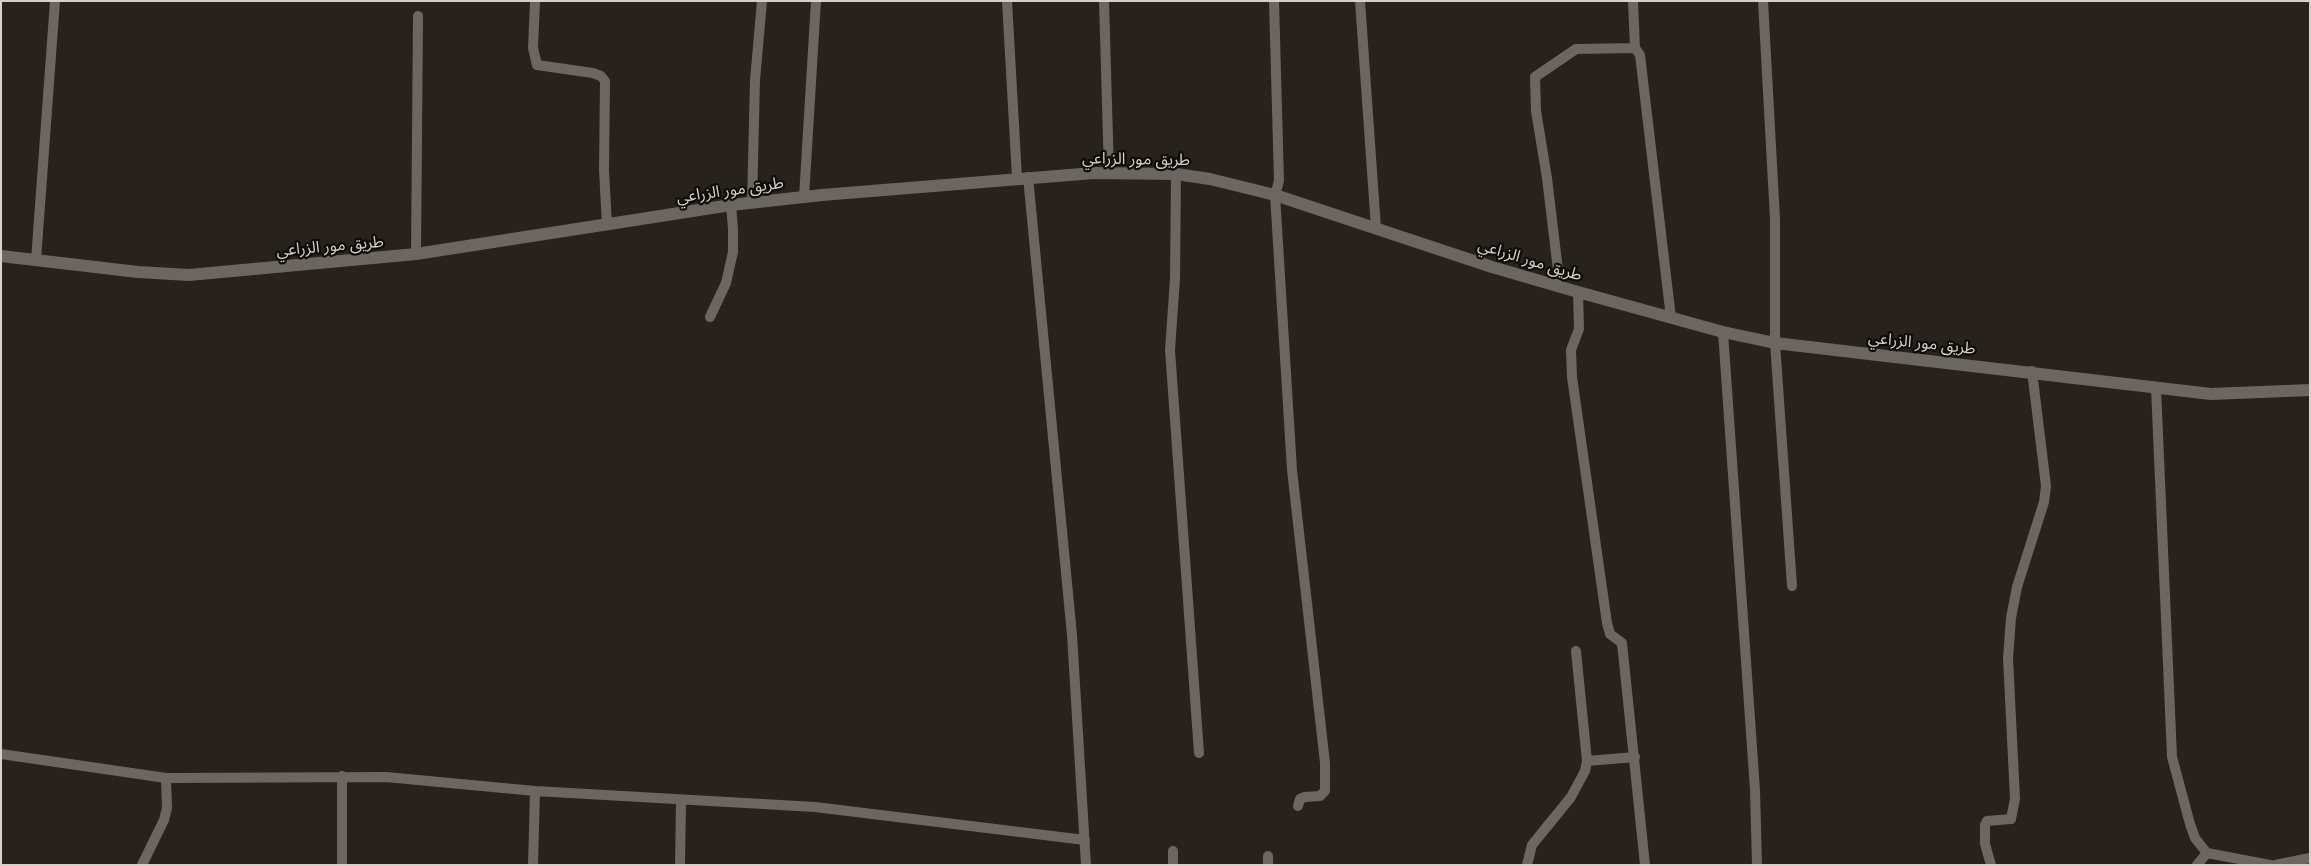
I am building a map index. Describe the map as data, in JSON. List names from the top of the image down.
{
  "streets": {
    "street": ["طريق مور الزراعي"]
  }
}
